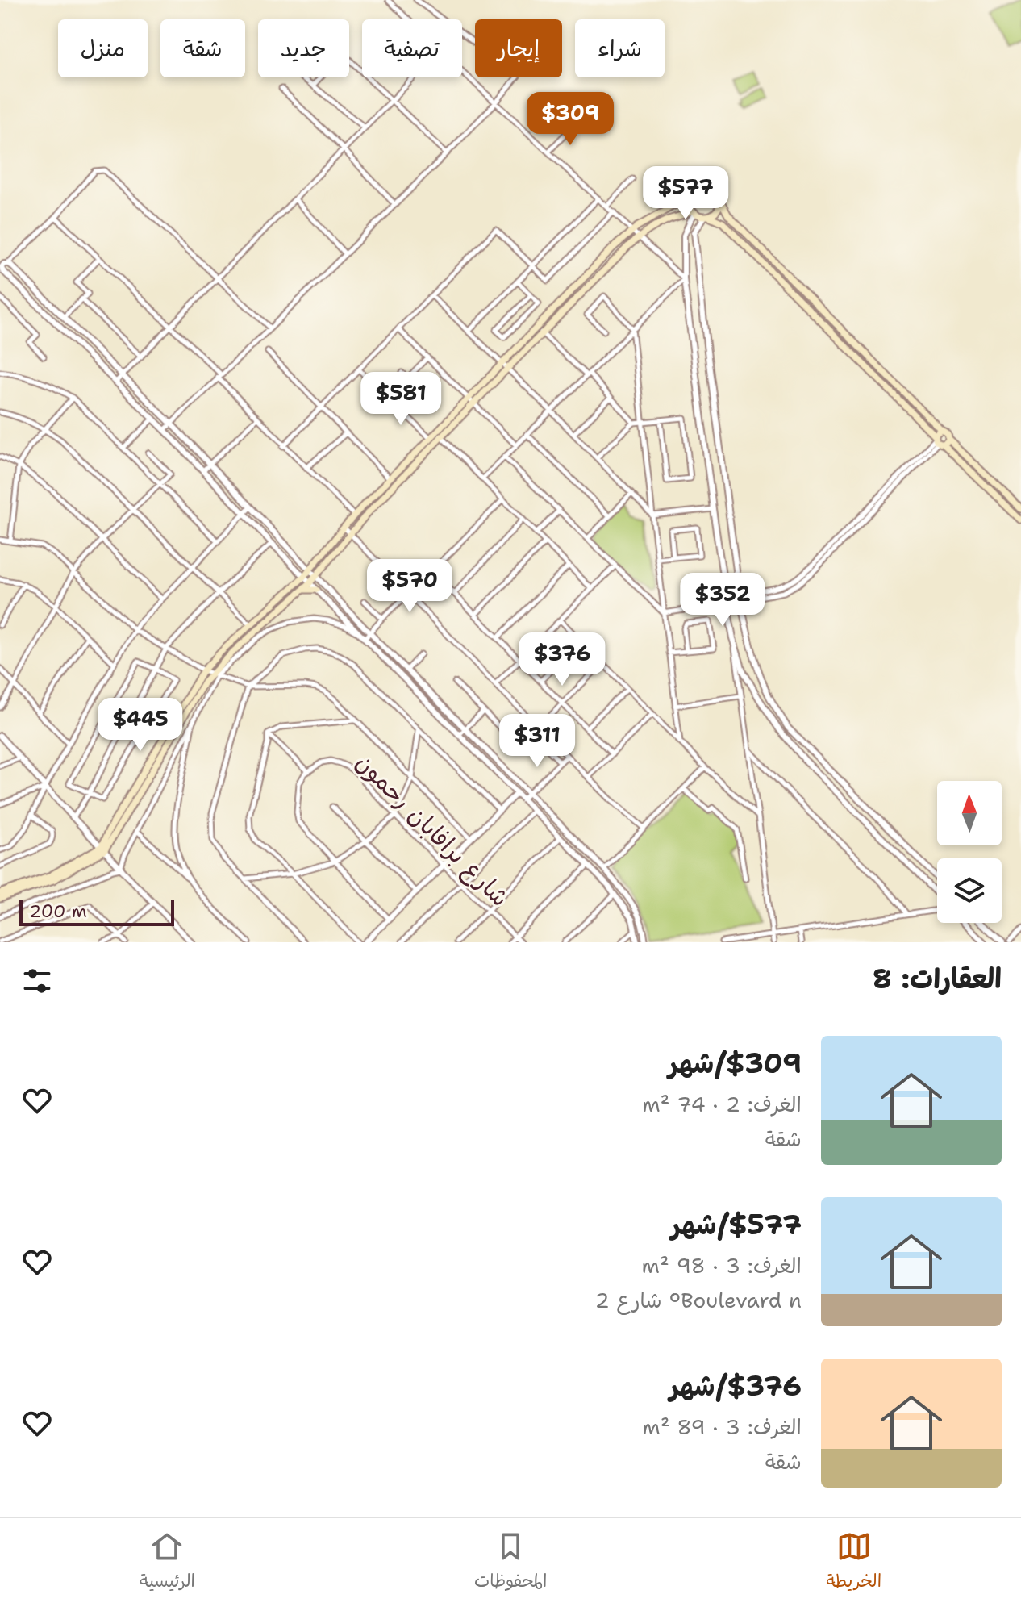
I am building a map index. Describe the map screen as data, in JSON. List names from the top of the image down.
{
  "streets": {
    "street": ["شارع برافابان رحمون"]
  },
  "scale_bar": "200 m",
  "north": "top",
  "page": {
    "chip": [
      "شراء",
      "إيجار",
      "تصفية",
      "جديد",
      "شقة",
      "منزل"
    ],
    "price": [
      "$309",
      "$577",
      "$581",
      "$570",
      "$352",
      "$376",
      "$445",
      "$311"
    ],
    "scale": "200 m",
    "heading": "العقارات: 8",
    "list": [
      {
        "name": "$309/شهر",
        "note": "الغرف: 2 · 74 m² · شقة"
      },
      {
        "name": "$577/شهر",
        "note": "الغرف: 3 · 98 m² · Boulevard n° شارع 2"
      },
      {
        "name": "$376/شهر",
        "note": "الغرف: 3 · 89 m² · شقة"
      }
    ],
    "tabs": ["الخريطة", "المحفوظات", "الرئيسية"]
  }
}
